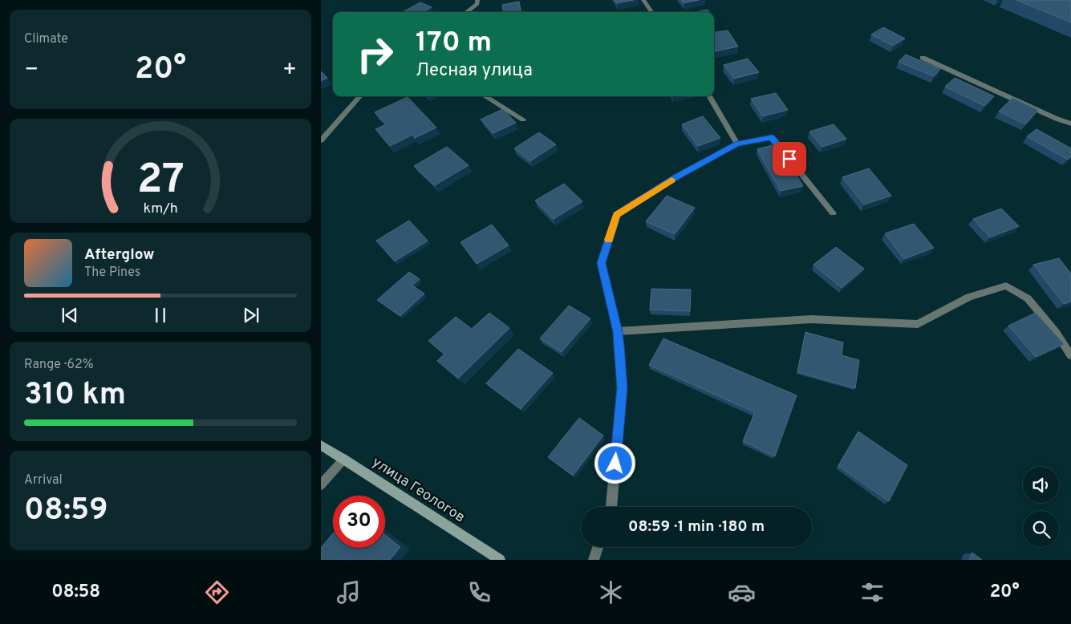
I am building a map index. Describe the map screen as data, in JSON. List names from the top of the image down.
{
  "streets": {
    "street": ["улица Геологов"]
  },
  "page": {
    "tile": [
      "Climate",
      ["Range · 62%", "310 km"],
      ["Arrival", "08:59"]
    ],
    "turn": ["170 m", "Лесная улица"],
    "heat": ["−", "20°", "+"],
    "song": ["Afterglow", "The Pines"],
    "limit": "30",
    "trip": "08:59 · 1 min · 180 m",
    "tabs": ["08:58", "20°"],
    "gauge": ["27", "km/h"]
  }
}
